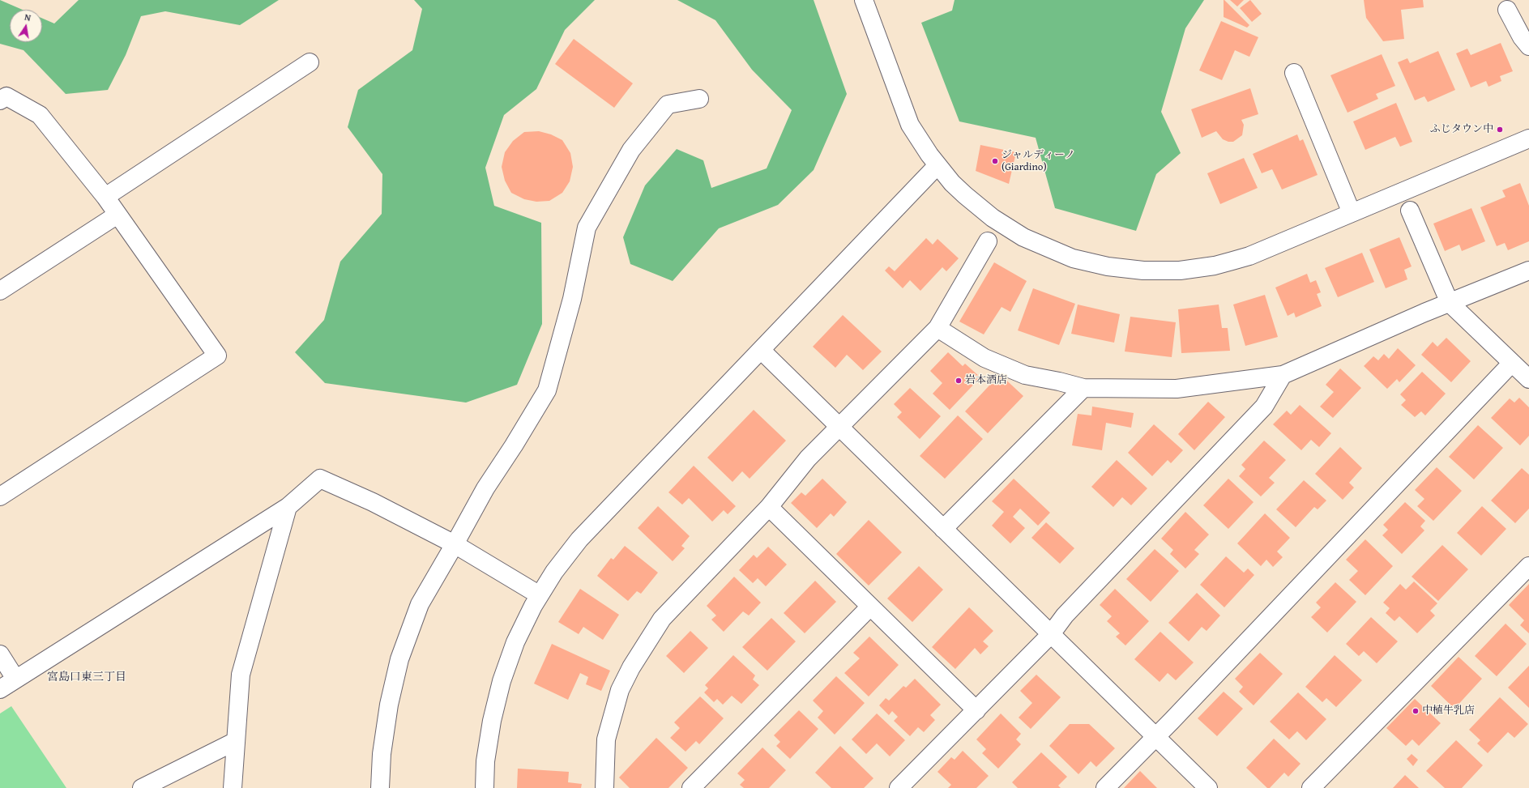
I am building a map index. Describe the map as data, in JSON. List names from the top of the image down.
{
  "districts": ["宮島口東三丁目"],
  "places": [
    "ふじタウン中",
    "ジャルディーノ (Giardino)",
    "岩本酒店",
    "中植牛乳店"
  ],
  "north": "top"
}
